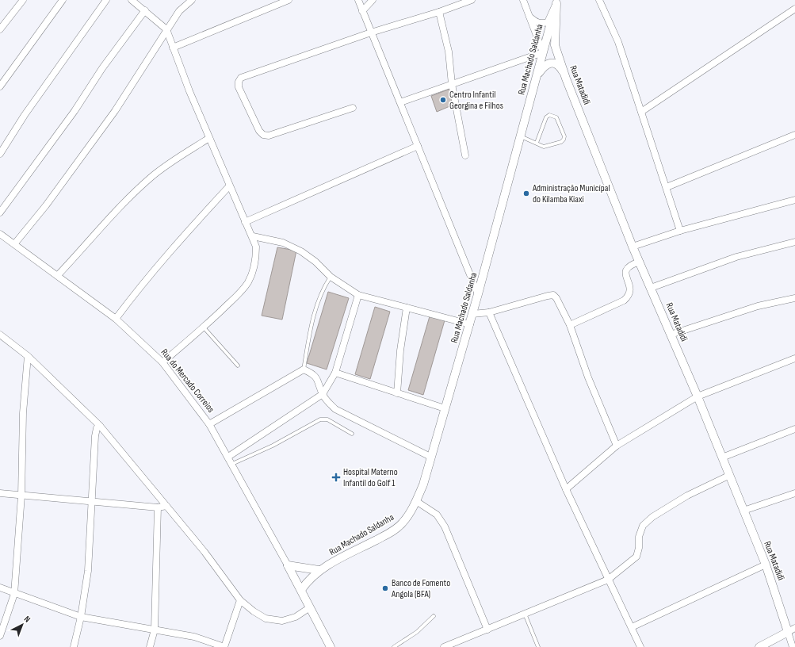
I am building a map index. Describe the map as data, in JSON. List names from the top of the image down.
{
  "streets": {
    "street": ["Rua Machado Saldanha", "Rua Matadidi", "Rua do Mercado Correios"]
  },
  "crossings": [
    ["Rua Machado Saldanha", "Rua Matadidi"],
    ["Rua Machado Saldanha", "Rua do Mercado Correios"]
  ],
  "places": {
    "other": ["Centro Infantil Georgina e Filhos", "Administração Municípal do Kilamba Kiaxi", "Banco de Fomento Angola (BFA)"],
    "health": ["Hospital Materno Infantil do Golf 1"]
  },
  "north": "top right"
}
